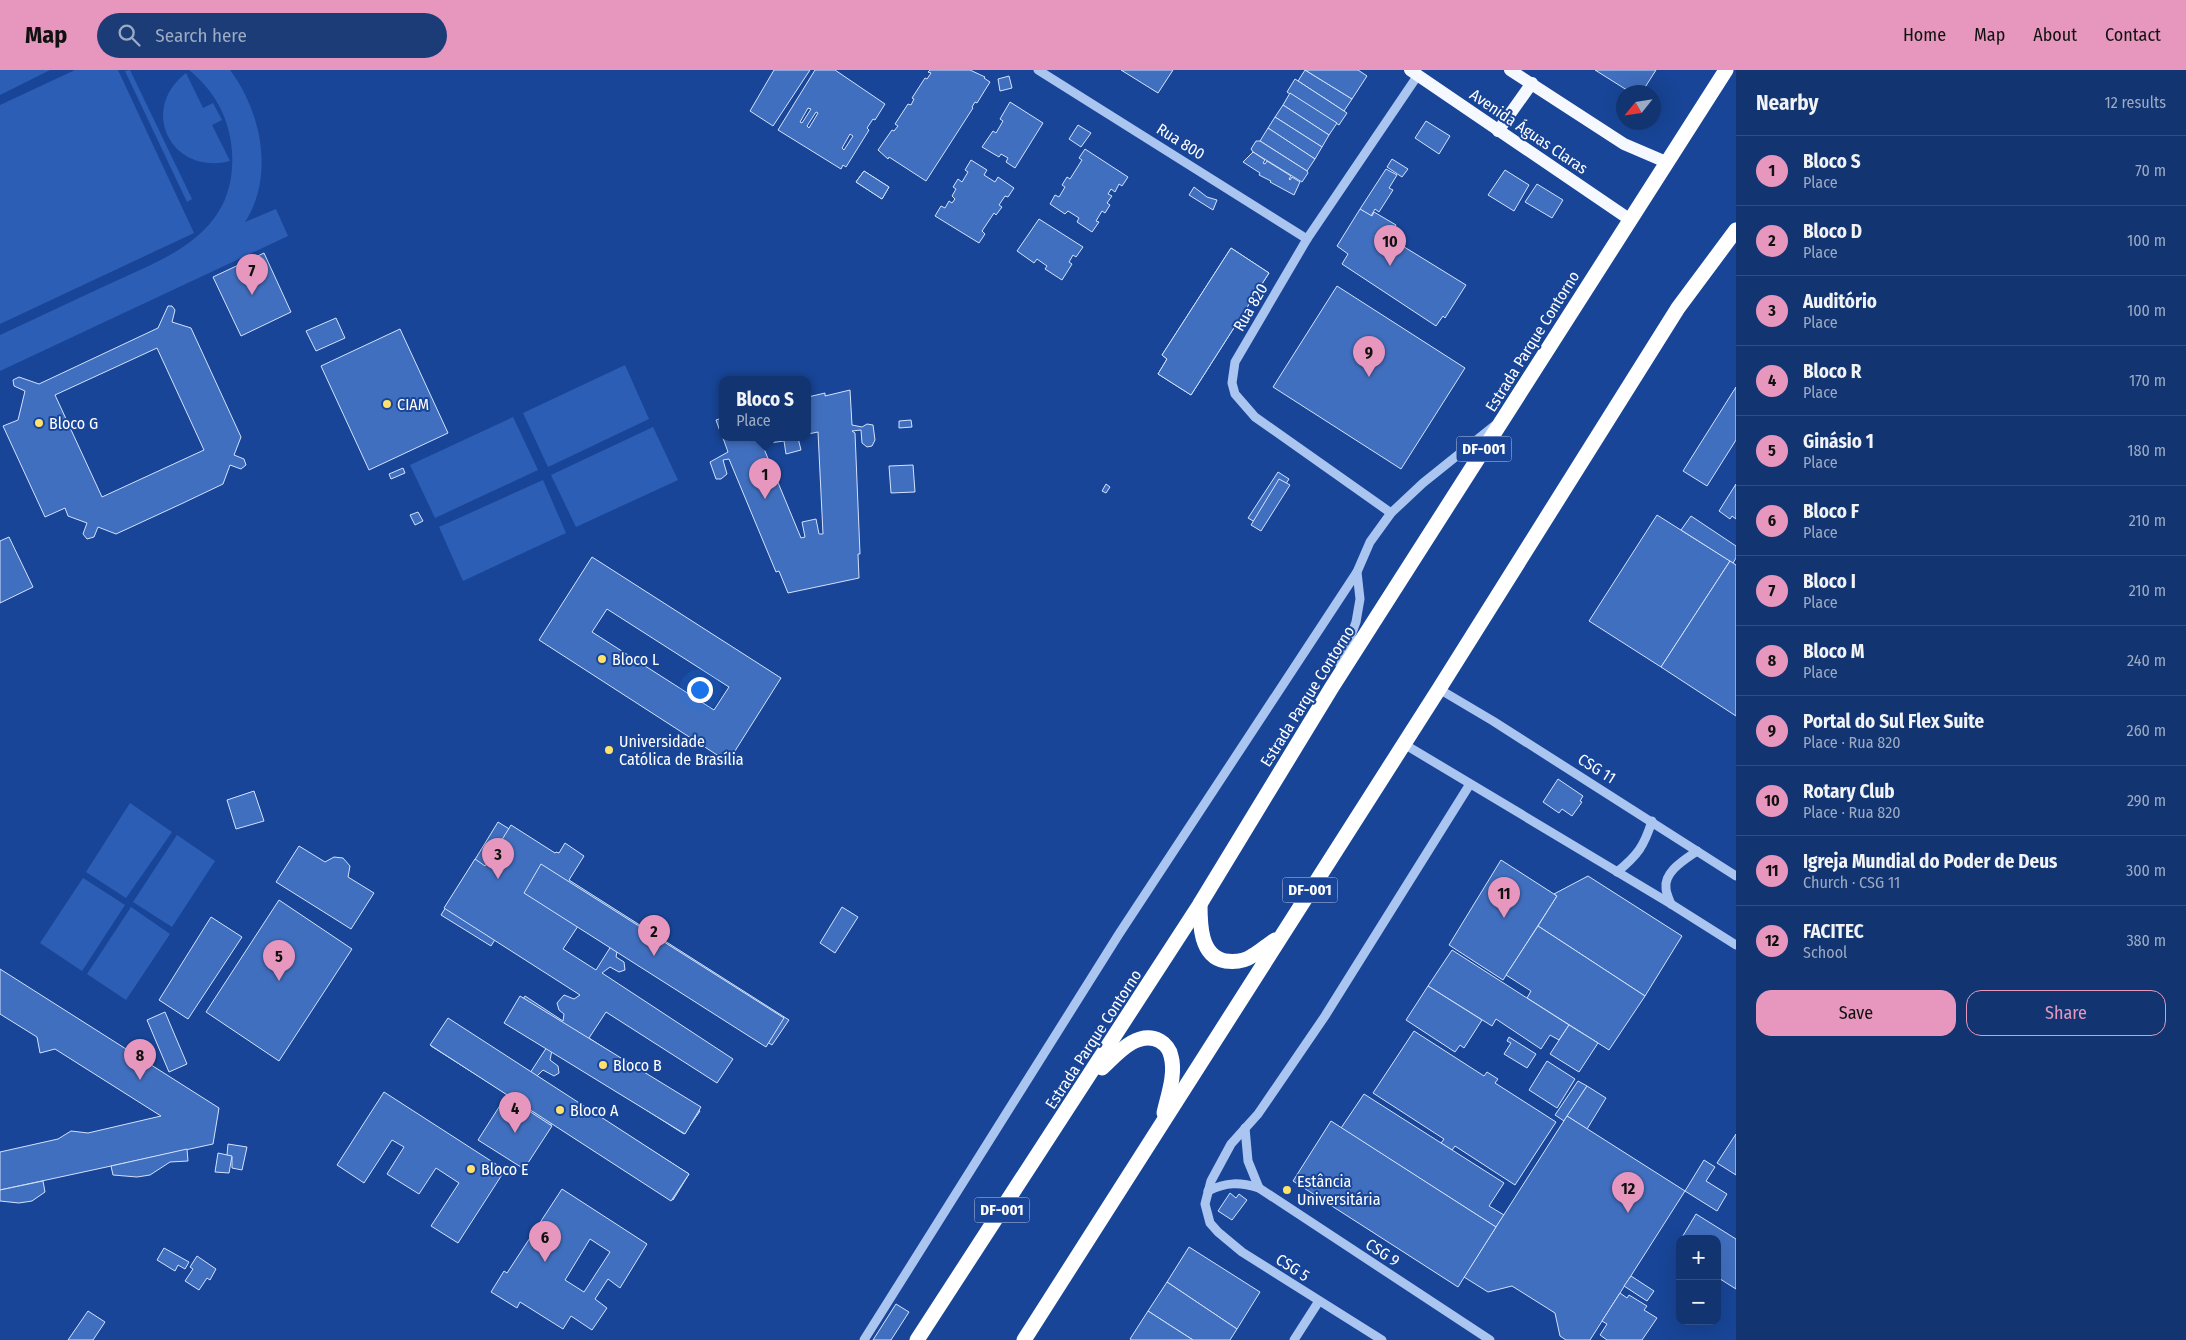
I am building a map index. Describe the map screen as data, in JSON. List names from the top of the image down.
{
  "streets": {
    "highway": ["Estrada Parque Contorno", "DF-001"],
    "main road": ["Avenida Águas Claras"],
    "street": [
      "Rua 800",
      "Rua 820",
      "CSG 11",
      "CSG 9",
      "CSG 5"
    ]
  },
  "crossings": [
    ["Avenida Águas Claras", "Rua 820"],
    ["Avenida Águas Claras", "Estrada Parque Contorno"],
    ["Rua 800", "Rua 820"],
    ["DF-001", "CSG 11"],
    ["CSG 9", "CSG 5"]
  ],
  "places": [
    "CIAM",
    "Bloco G",
    "Bloco L",
    "Universidade Católica de Brasília",
    "Bloco B",
    "Bloco A",
    "Bloco E",
    "Estância Universitária"
  ],
  "north": "bottom left",
  "page": {
    "header": "Map",
    "search": "Search here",
    "nav": [
      "Home",
      "Map",
      "About",
      "Contact"
    ],
    "heading": ["Nearby", "12 results"],
    "list": [
      {
        "mark": "1",
        "name": "Bloco S",
        "note": "Place",
        "value": "70 m"
      },
      {
        "mark": "2",
        "name": "Bloco D",
        "note": "Place",
        "value": "100 m"
      },
      {
        "mark": "3",
        "name": "Auditório",
        "note": "Place",
        "value": "100 m"
      },
      {
        "mark": "4",
        "name": "Bloco R",
        "note": "Place",
        "value": "170 m"
      },
      {
        "mark": "5",
        "name": "Ginásio 1",
        "note": "Place",
        "value": "180 m"
      },
      {
        "mark": "6",
        "name": "Bloco F",
        "note": "Place",
        "value": "210 m"
      },
      {
        "mark": "7",
        "name": "Bloco I",
        "note": "Place",
        "value": "210 m"
      },
      {
        "mark": "8",
        "name": "Bloco M",
        "note": "Place",
        "value": "240 m"
      },
      {
        "mark": "9",
        "name": "Portal do Sul Flex Suite",
        "note": "Place · Rua 820",
        "value": "260 m"
      },
      {
        "mark": "10",
        "name": "Rotary Club",
        "note": "Place · Rua 820",
        "value": "290 m"
      },
      {
        "mark": "11",
        "name": "Igreja Mundial do Poder de Deus",
        "note": "Church · CSG 11",
        "value": "300 m"
      },
      {
        "mark": "12",
        "name": "FACITEC",
        "note": "School",
        "value": "380 m"
      }
    ],
    "pins": [
      "10",
      "7",
      "9",
      "1",
      "3",
      "11",
      "2",
      "5",
      "8",
      "4",
      "12",
      "6"
    ],
    "popup": ["Bloco S", "Place"],
    "buttons": ["Save", "Share"],
    "map_buttons": ["+", "−"]
  }
}
